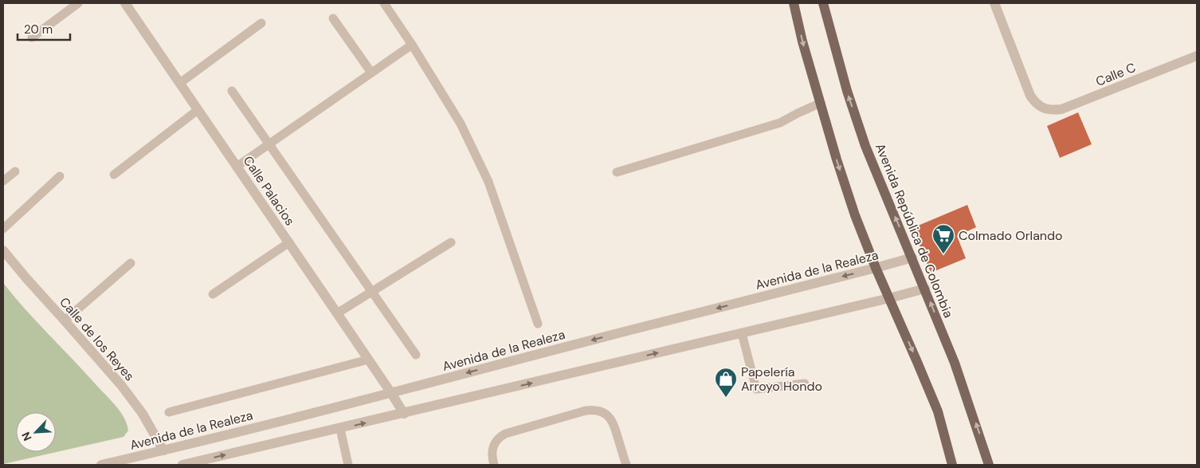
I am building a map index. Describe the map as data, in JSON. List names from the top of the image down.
{
  "streets": {
    "main road": ["Avenida República de Colombia"],
    "street": [
      "Calle C",
      "Calle Palacios",
      "Avenida de la Realeza",
      "Calle de los Reyes"
    ]
  },
  "crossings": [
    ["Calle Palacios", "Avenida de la Realeza"],
    ["Avenida República de Colombia", "Avenida de la Realeza"],
    ["Avenida de la Realeza", "Calle de los Reyes"]
  ],
  "places": {
    "supermarket": ["Colmado Orlando"],
    "shop": ["Papelería Arroyo Hondo"]
  },
  "scale_bar": "20 m",
  "north": "bottom left"
}
